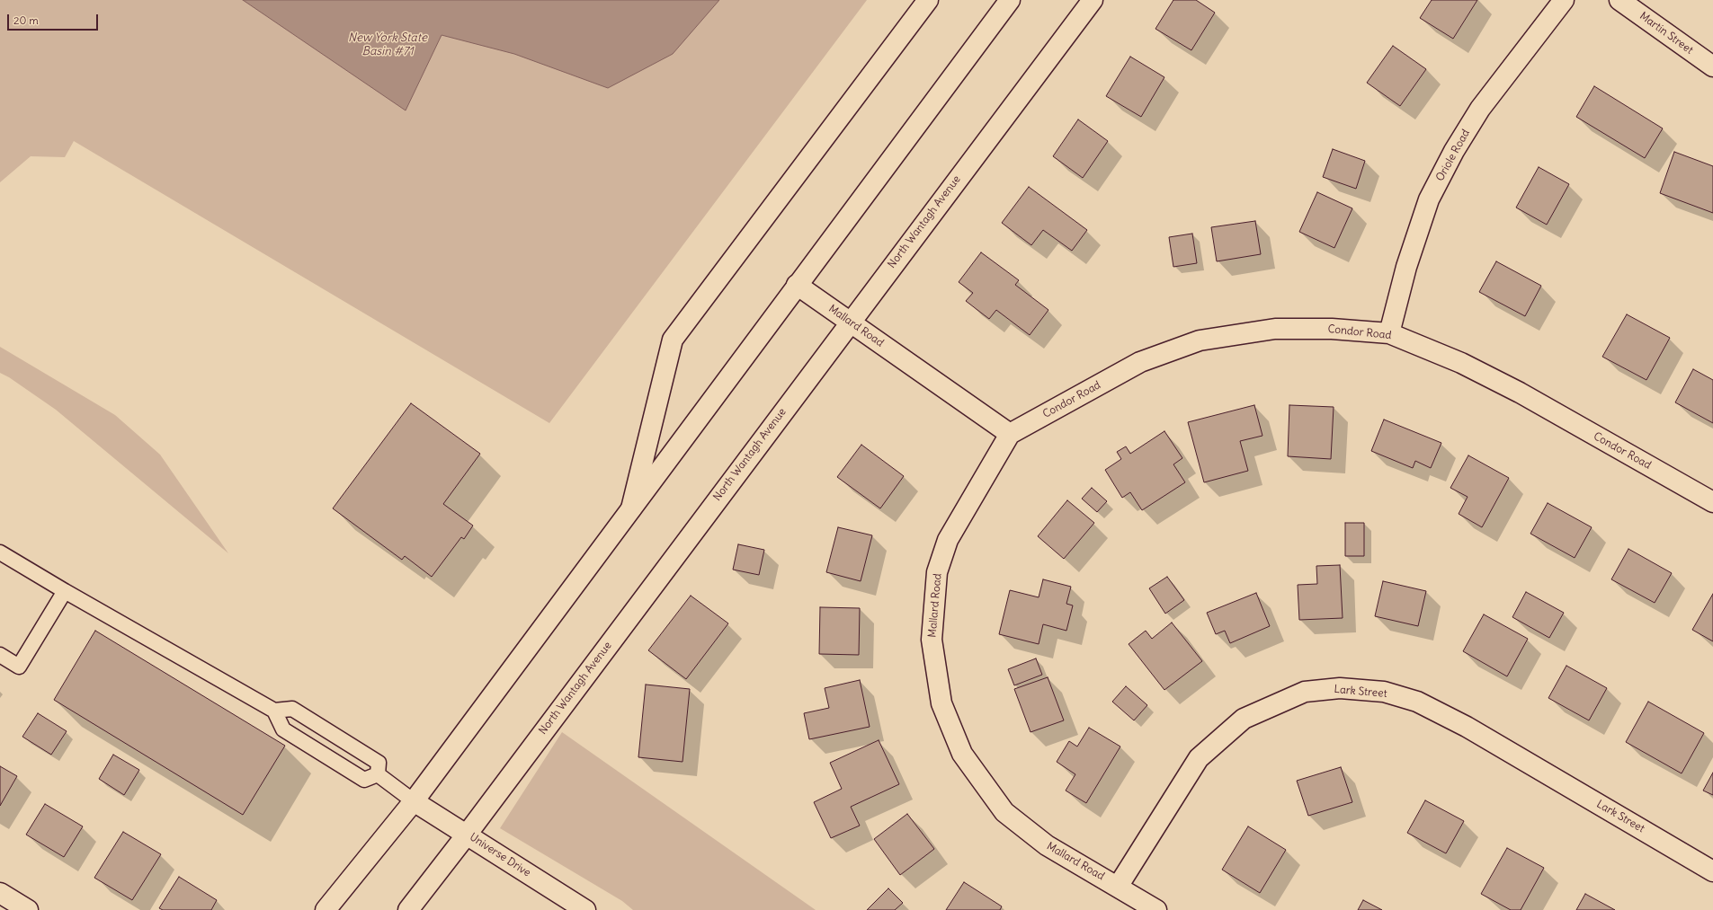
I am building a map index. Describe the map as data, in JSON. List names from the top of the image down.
{
  "streets": {
    "street": [
      "Martin Street",
      "Oriole Road",
      "North Wantagh Avenue",
      "Mallard Road",
      "Condor Road",
      "Lark Street",
      "Universe Drive"
    ]
  },
  "crossings": [
    ["Oriole Road", "Condor Road"],
    ["North Wantagh Avenue", "Mallard Road"],
    ["North Wantagh Avenue", "Universe Drive"],
    ["Mallard Road", "Condor Road"],
    ["Mallard Road", "Lark Street"]
  ],
  "water": ["New York State Basin #71"],
  "scale_bar": "20 m"
}
